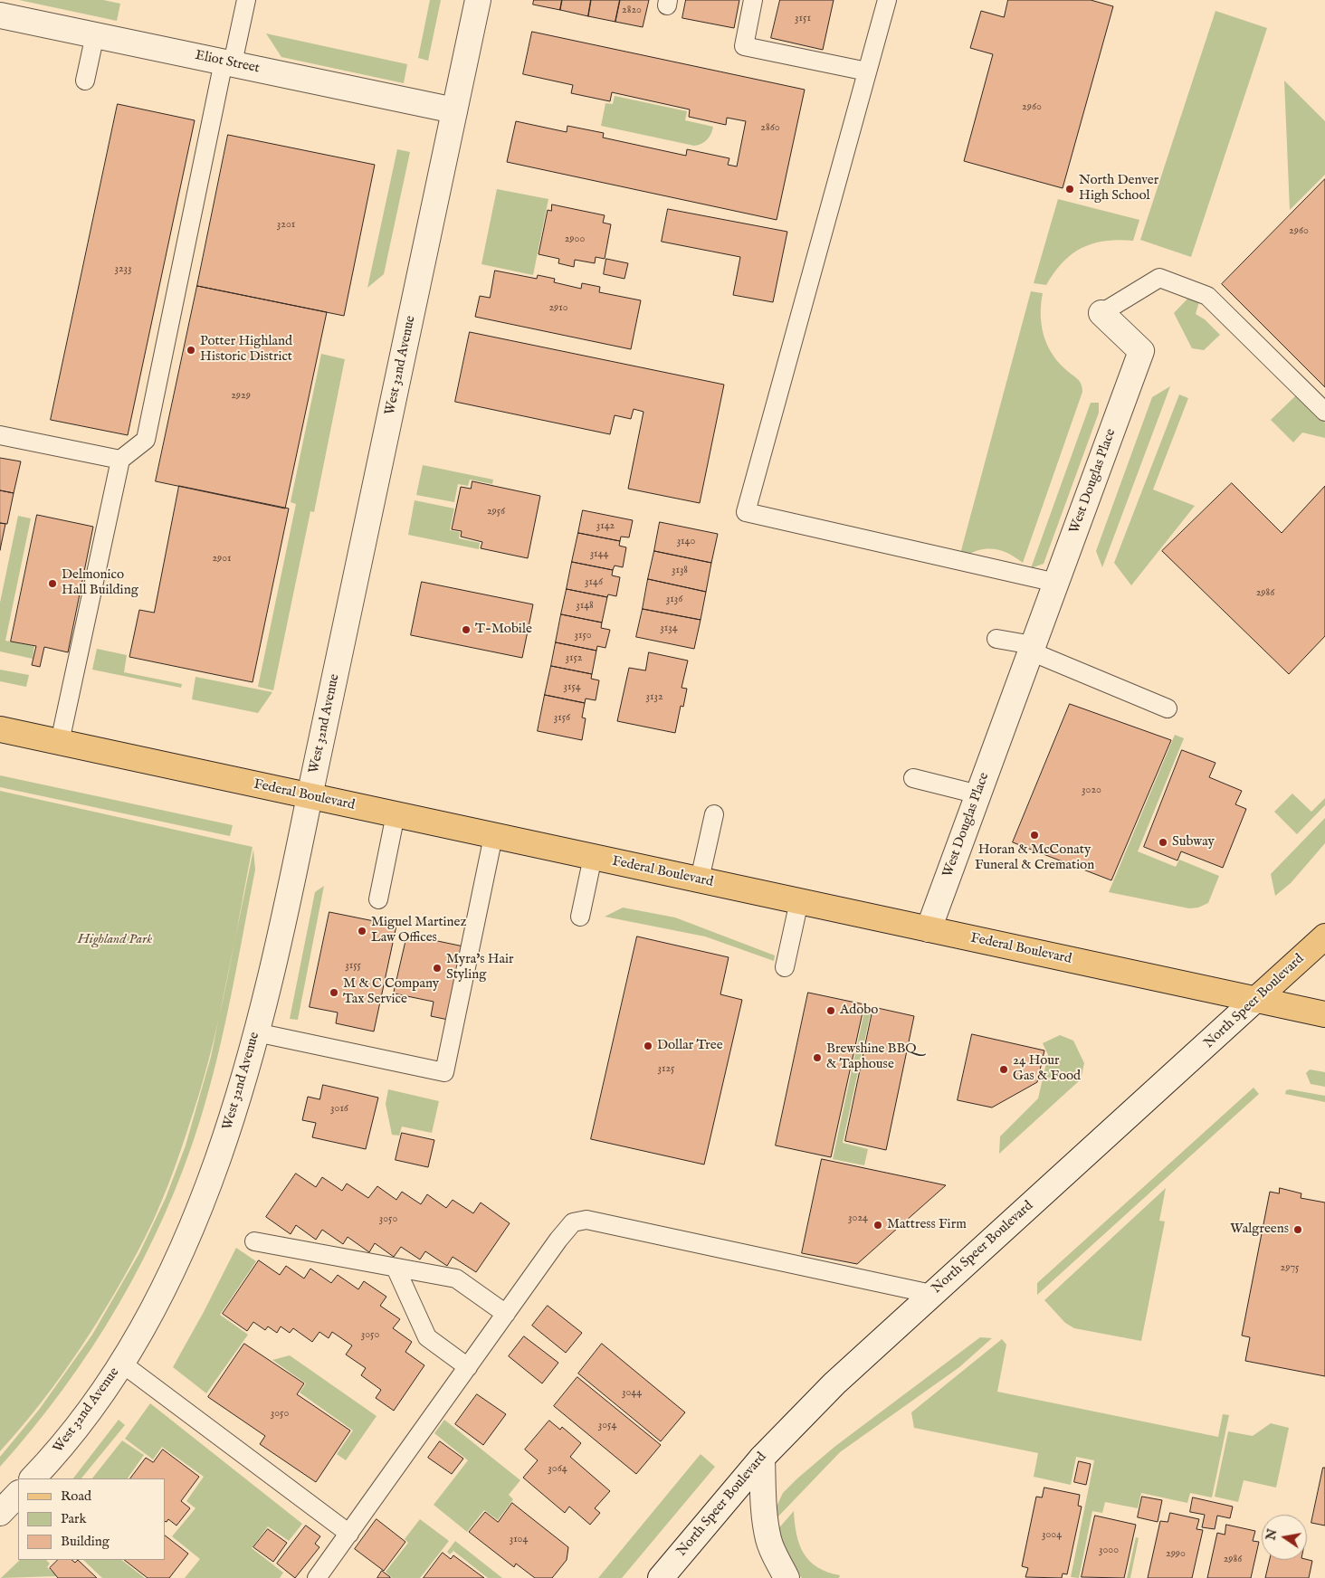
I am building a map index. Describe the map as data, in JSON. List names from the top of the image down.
{
  "streets": {
    "main road": ["Federal Boulevard", "North Speer Boulevard"],
    "street": ["Eliot Street", "West 32nd Avenue", "West Douglas Place"]
  },
  "crossings": [
    ["Eliot Street", "West 32nd Avenue"],
    ["West 32nd Avenue", "Federal Boulevard"],
    ["West Douglas Place", "Federal Boulevard"],
    ["Federal Boulevard", "North Speer Boulevard"]
  ],
  "parks": ["Highland Park"],
  "places": [
    "North Denver High School",
    "Potter Highland Historic District",
    "Delmonico Hall Building",
    "T-Mobile",
    "Horan & McConaty Funeral & Cremation",
    "Subway",
    "Miguel Martinez Law Offices",
    "Myra's Hair Styling",
    "M & C Company Tax Service",
    "Adobo",
    "Dollar Tree",
    "Brewshine BBQ & Taphouse",
    "24 Hour Gas & Food",
    "Mattress Firm",
    "Walgreens"
  ],
  "house_numbers": [
    "2820",
    "3151",
    "2960",
    "2860",
    "3201",
    "2960",
    "2900",
    "3233",
    "2910",
    "2929",
    "2956",
    "3142",
    "3140",
    "3144",
    "2901",
    "3138",
    "3146",
    "2986",
    "3136",
    "3148",
    "3134",
    "3150",
    "3152",
    "3154",
    "3132",
    "3156",
    "3020",
    "3155",
    "3125",
    "3016",
    "3024",
    "3050",
    "2975",
    "3050",
    "3044",
    "3050",
    "3054",
    "3064",
    "3004",
    "3104",
    "3000",
    "2990",
    "2986"
  ],
  "legend": ["Road", "Park", "Building"],
  "north": "left"
}
